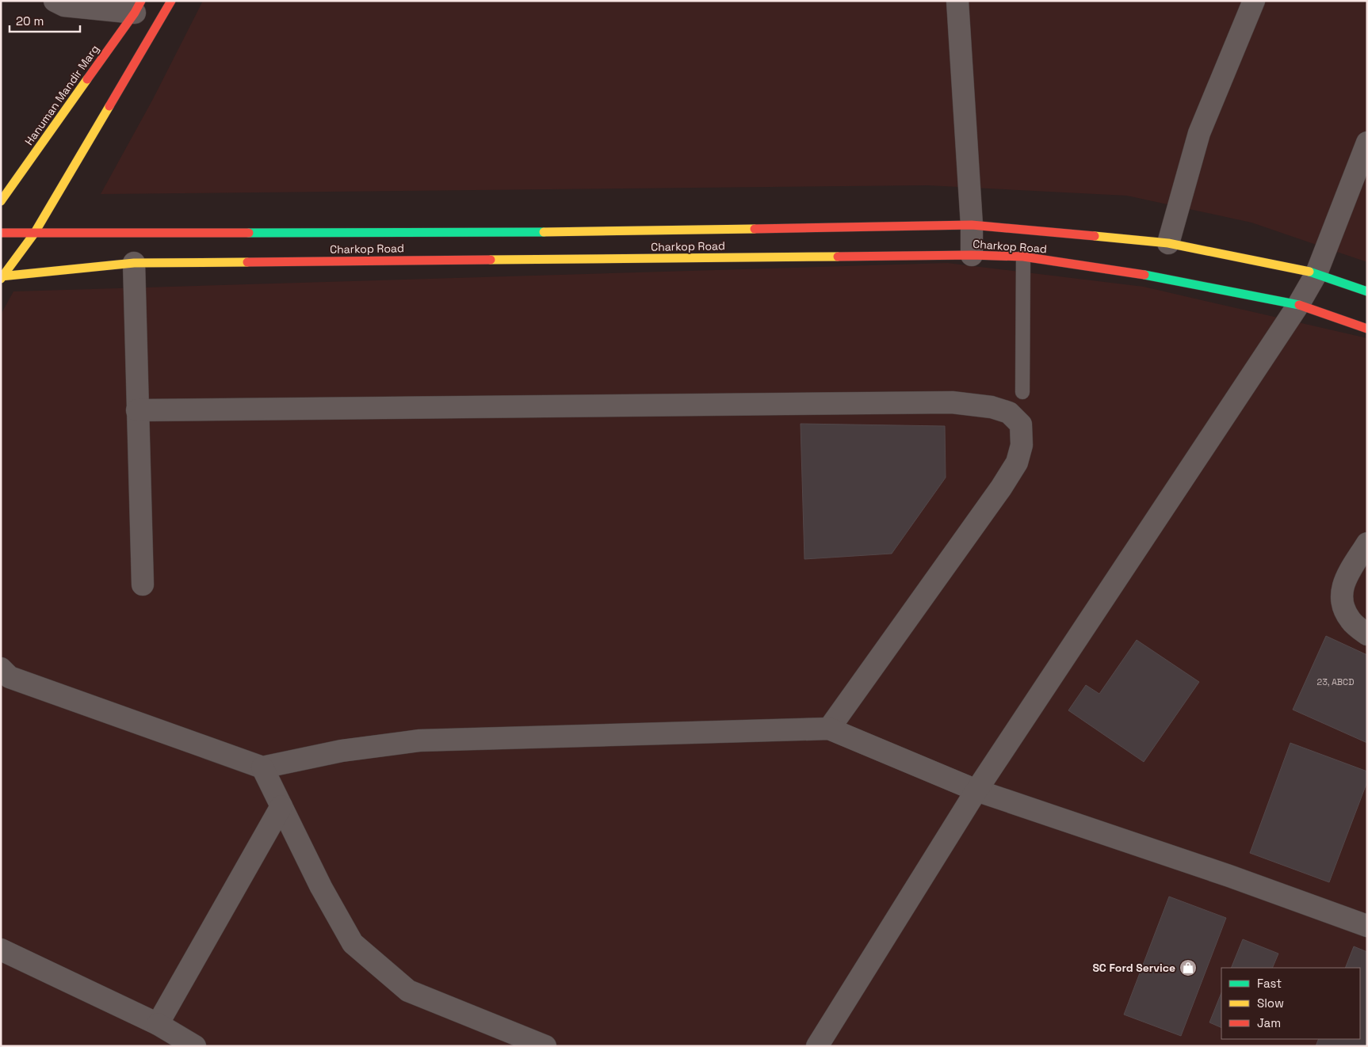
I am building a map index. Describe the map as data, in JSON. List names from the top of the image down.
{
  "streets": {
    "street": ["Hanuman Mandir Marg", "Charkop Road"]
  },
  "places": {
    "shop": ["SC Ford Service"]
  },
  "house_numbers": ["23, ABCD"],
  "legend": ["Fast", "Slow", "Jam"],
  "scale_bar": "20 m"
}
